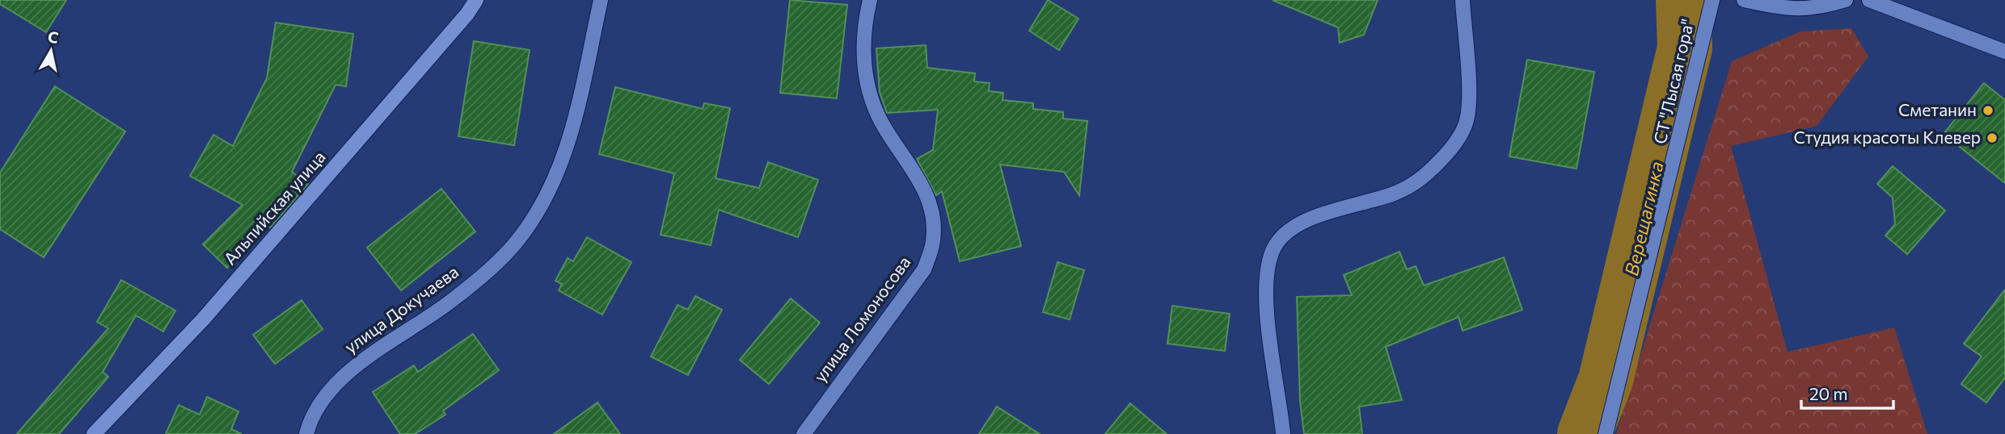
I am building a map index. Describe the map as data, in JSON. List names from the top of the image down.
{
  "streets": {
    "street": [
      "СТ \"Лысая гора\"",
      "Альпийская улица",
      "улица Докучаева",
      "улица Ломоносова"
    ]
  },
  "water": ["Верещагинка"],
  "places": ["Сметанин", "Студия красоты Клевер"],
  "scale_bar": "20 m",
  "north": "top"
}
